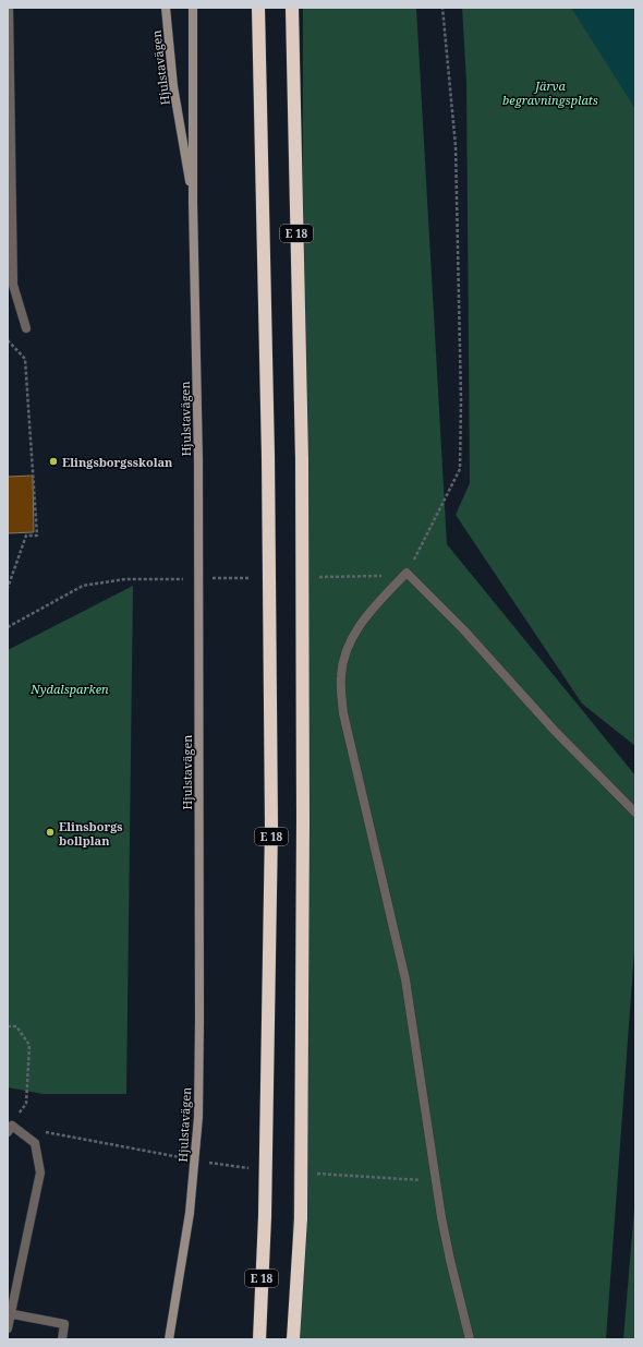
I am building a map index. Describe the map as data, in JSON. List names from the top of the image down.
{
  "streets": {
    "highway": ["E 18"],
    "main road": ["Hjulstavägen"]
  },
  "parks": ["Järva begravningsplats", "Nydalsparken"],
  "places": ["Elingsborgsskolan", "Elinsborgs bollplan"]
}
